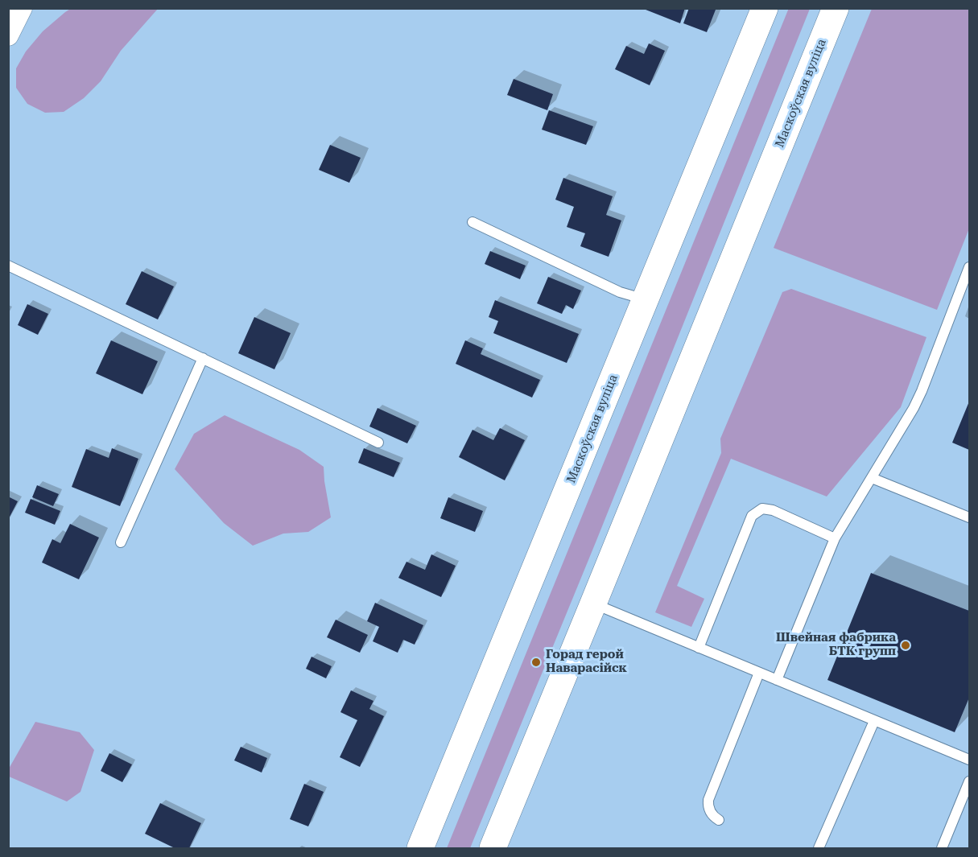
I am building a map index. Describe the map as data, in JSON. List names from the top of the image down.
{
  "streets": {
    "main road": ["Маскоўская вуліца"]
  },
  "places": ["Швейная фабрика БТК групп", "Горад герой Наварасійск"]
}
